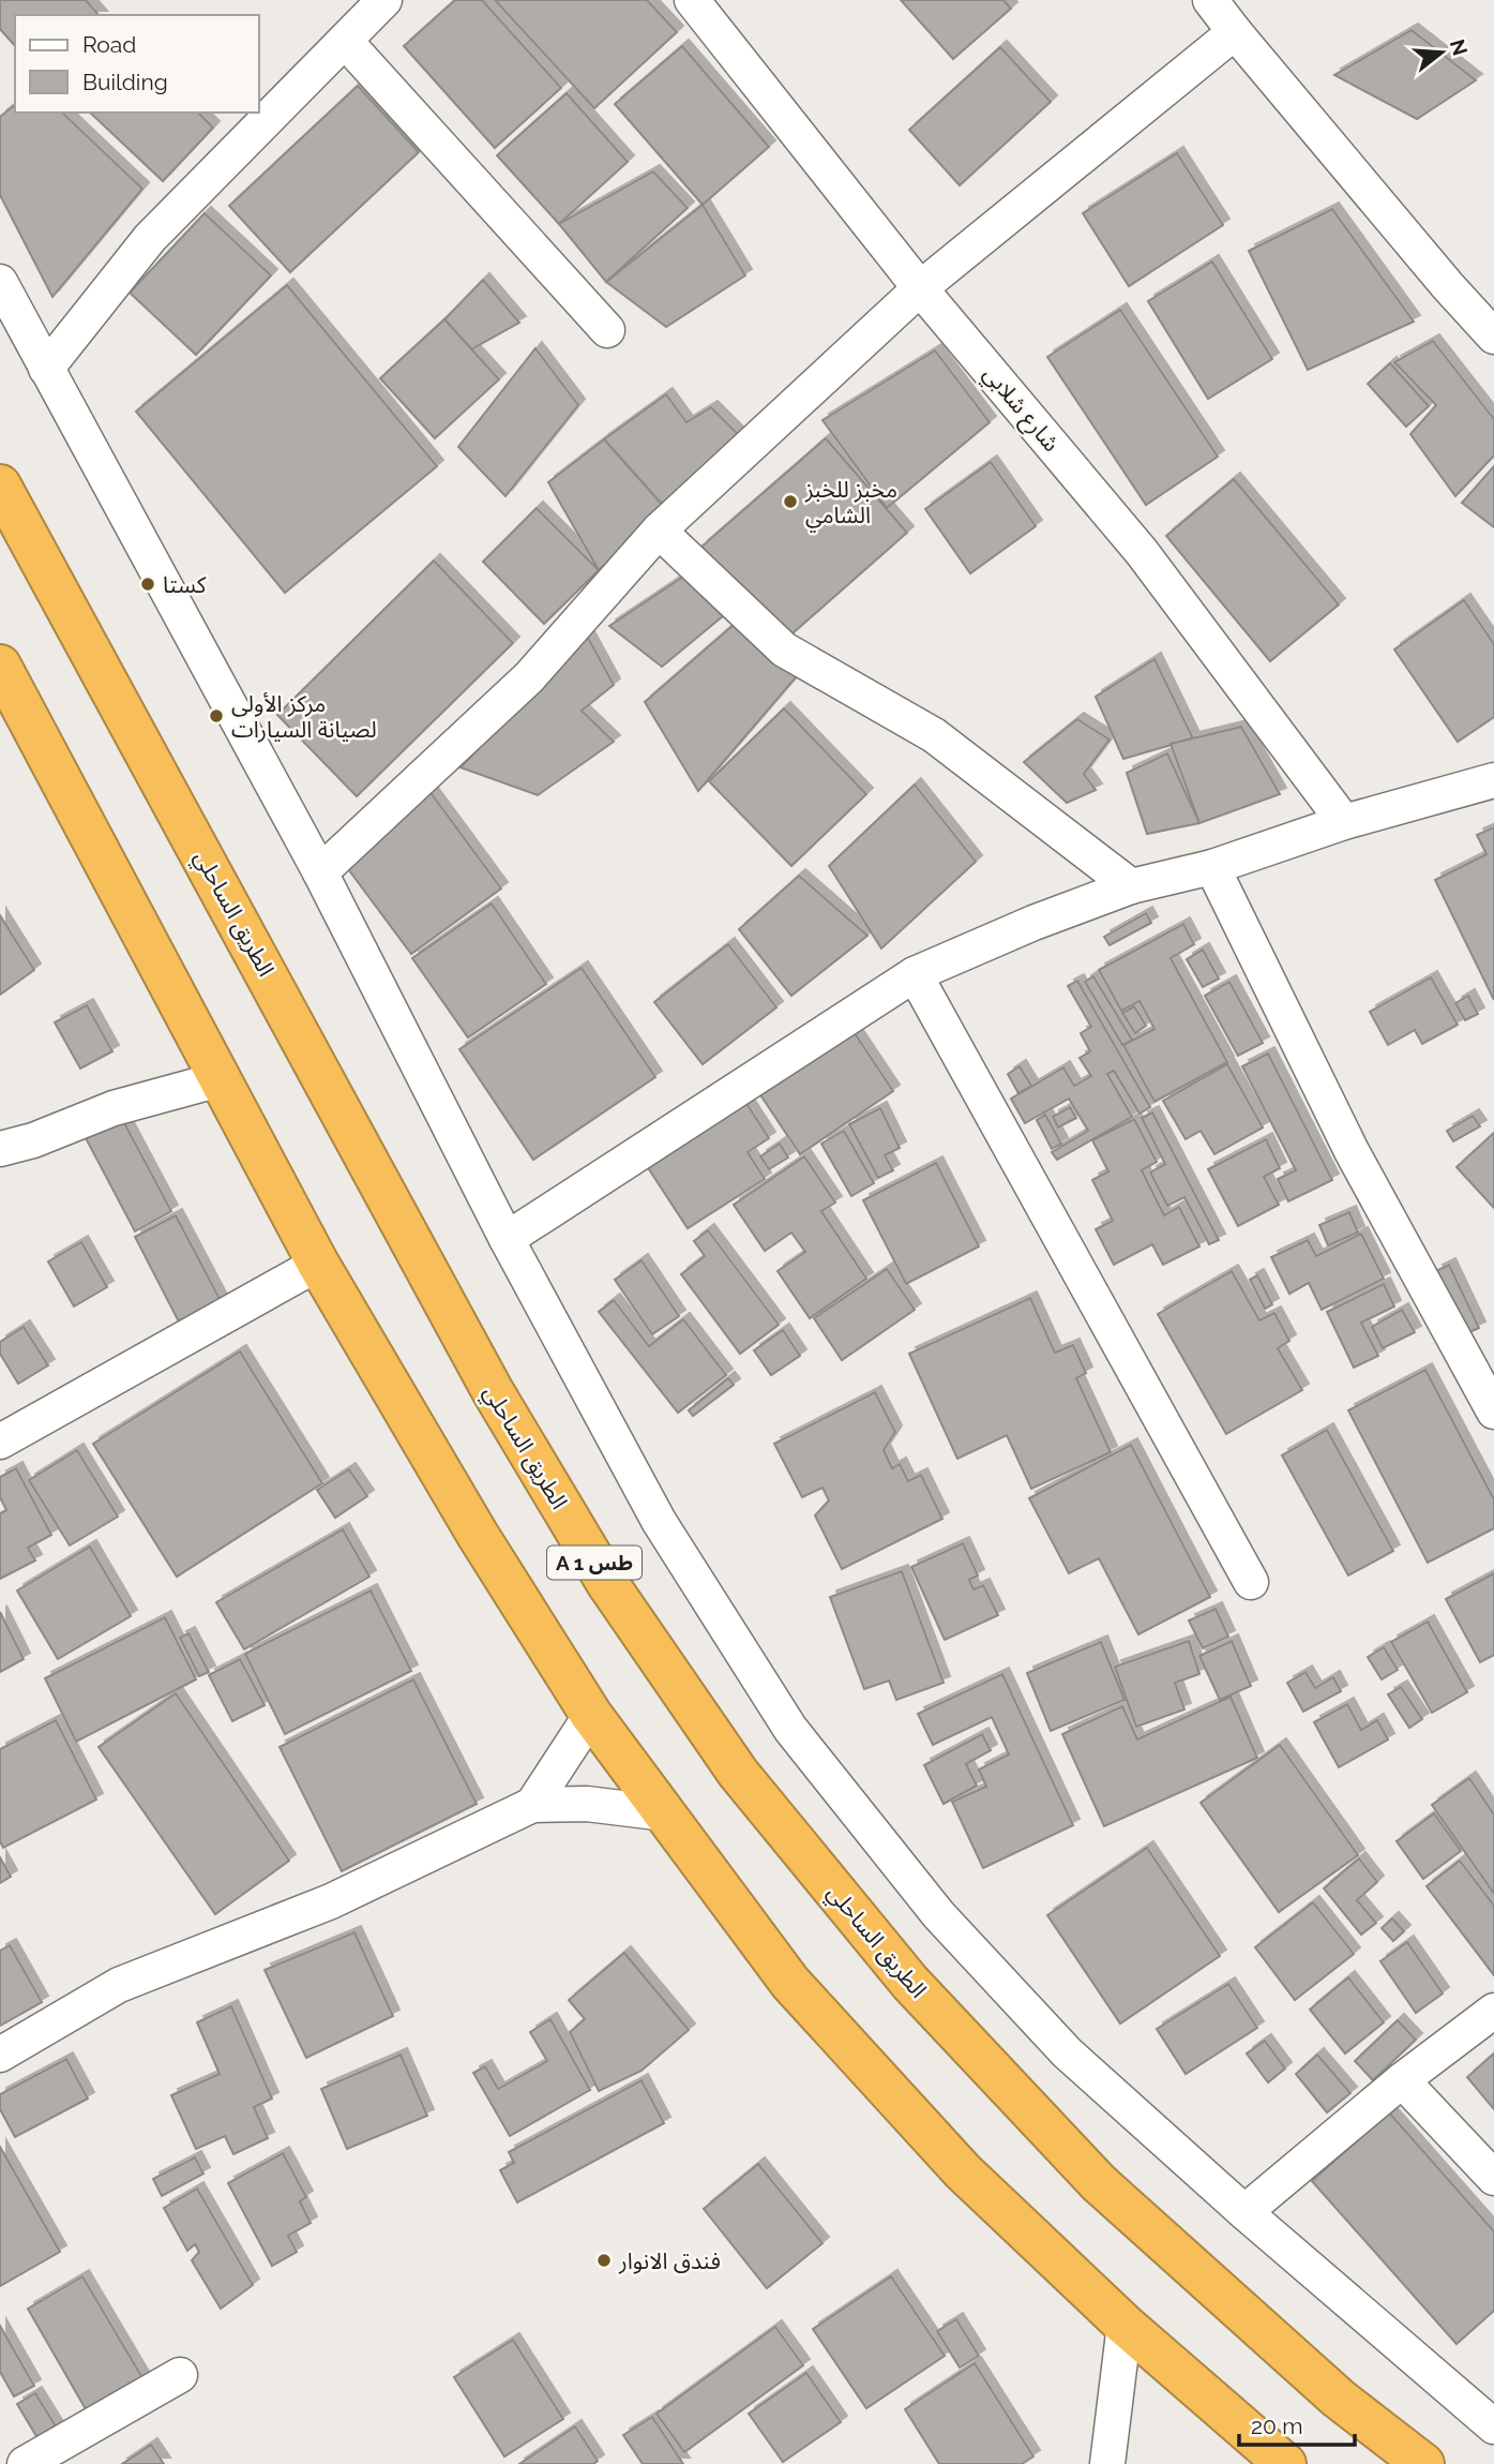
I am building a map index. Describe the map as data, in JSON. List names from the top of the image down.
{
  "streets": {
    "highway": ["الطريق الساحلي", "A 1 طس"],
    "street": ["شارع شلابي"]
  },
  "places": [
    "مخبز للخبز الشامي",
    "كستا",
    "مركز الأولى لصيانة السيارات",
    "فندق الانوار"
  ],
  "legend": ["Road", "Building"],
  "scale_bar": "20 m",
  "north": "right"
}
